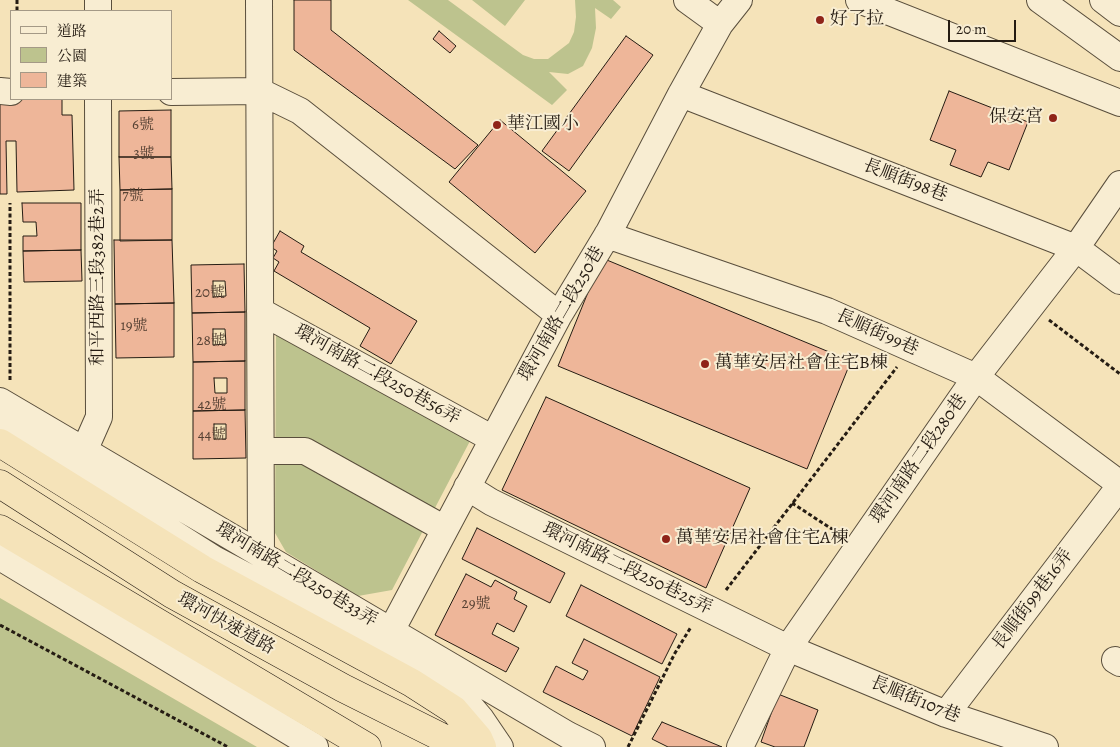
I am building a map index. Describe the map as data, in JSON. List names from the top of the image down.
{
  "streets": {
    "highway": ["環河快速道路"],
    "street": [
      "長順街98巷",
      "和平西路三段382巷2弄",
      "環河南路二段250巷",
      "長順街99巷",
      "環河南路二段250巷56弄",
      "環河南路二段280巷",
      "環河南路二段250巷25弄",
      "環河南路二段250巷33弄",
      "長順街99巷16弄",
      "長順街107巷"
    ]
  },
  "crossings": [
    ["長順街98巷", "環河南路二段250巷"],
    ["長順街98巷", "環河南路二段280巷"],
    ["和平西路三段382巷2弄", "環河南路二段250巷33弄"],
    ["環河南路二段250巷", "長順街99巷"],
    ["環河南路二段250巷", "環河南路二段250巷56弄"],
    ["環河南路二段250巷", "環河南路二段250巷25弄"],
    ["環河南路二段250巷", "環河南路二段250巷33弄"],
    ["長順街99巷", "環河南路二段280巷"],
    ["長順街99巷", "長順街99巷16弄"],
    ["環河南路二段280巷", "環河南路二段250巷25弄"],
    ["環河南路二段280巷", "長順街107巷"],
    ["環河南路二段250巷25弄", "長順街107巷"],
    ["長順街99巷16弄", "長順街107巷"]
  ],
  "places": [
    "好了拉",
    "保安宮",
    "華江國小",
    "萬華安居社會住宅B棟",
    "萬華安居社會住宅A棟"
  ],
  "house_numbers": [
    "6號",
    "3號",
    "7號",
    "20號",
    "19號",
    "28號",
    "42號",
    "44號",
    "29號"
  ],
  "legend": ["道路", "公園", "建築"],
  "scale_bar": "20 m"
}
